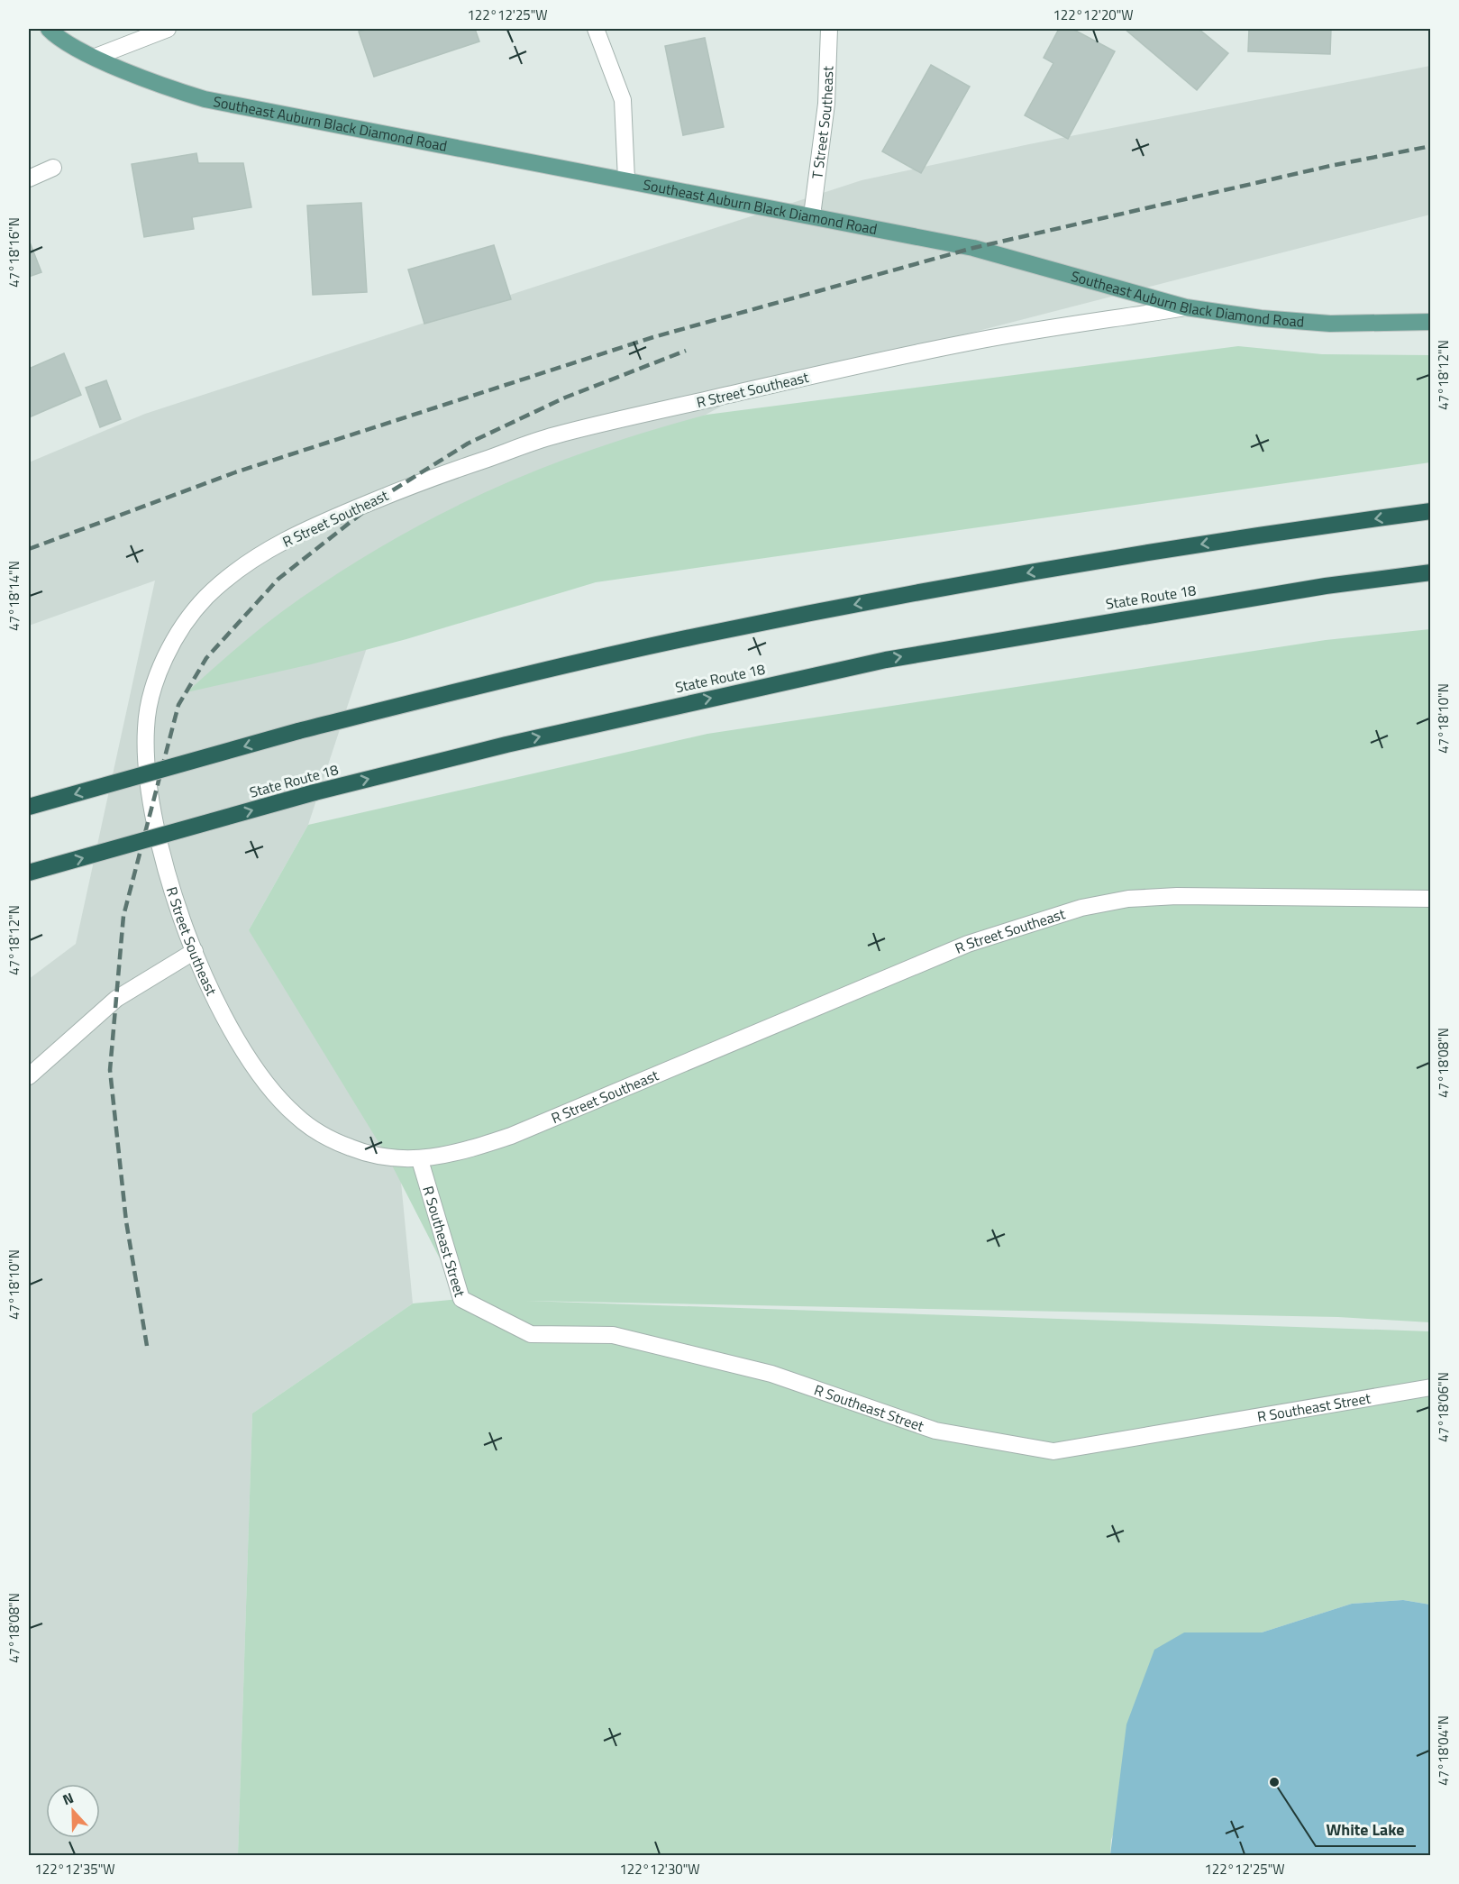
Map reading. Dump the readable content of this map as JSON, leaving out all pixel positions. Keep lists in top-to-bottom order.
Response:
{
  "streets": {
    "highway": ["State Route 18"],
    "main road": ["Southeast Auburn Black Diamond Road"],
    "street": ["T Street Southeast", "R Street Southeast", "R Southeast Street"]
  },
  "crossings": [
    ["Southeast Auburn Black Diamond Road", "T Street Southeast"],
    ["Southeast Auburn Black Diamond Road", "R Street Southeast"],
    ["R Street Southeast", "R Southeast Street"]
  ],
  "places": ["White Lake"],
  "north": "top",
  "coordinates": [
    "122°12'25\"W",
    "122°12'20\"W",
    "47°18'16\"N",
    "47°18'12\"N",
    "47°18'14\"N",
    "47°18'10\"N",
    "47°18'08\"N",
    "47°18'06\"N",
    "47°18'04\"N",
    "122°12'35\"W",
    "122°12'30\"W"
  ]
}
